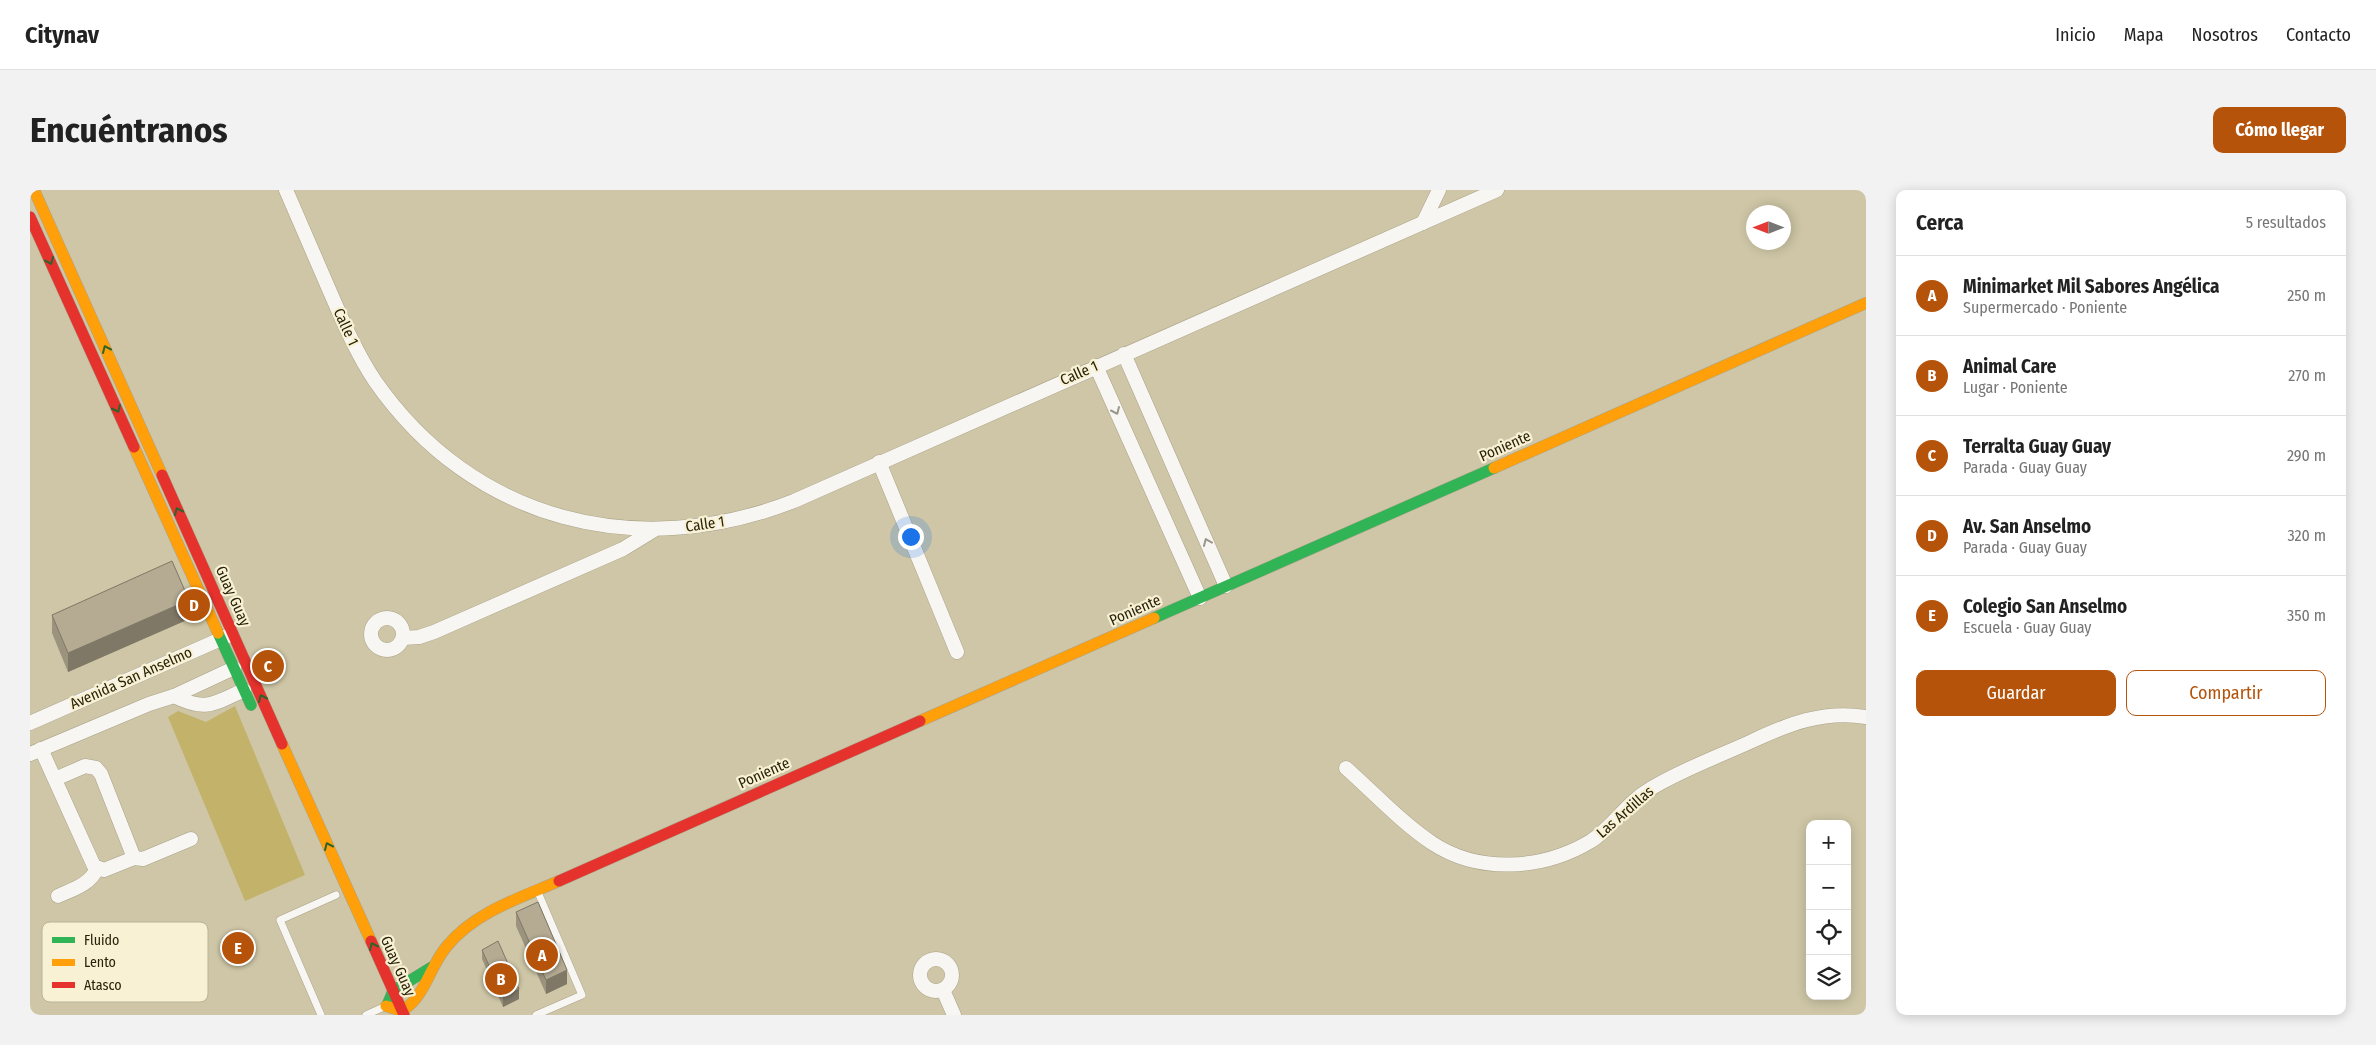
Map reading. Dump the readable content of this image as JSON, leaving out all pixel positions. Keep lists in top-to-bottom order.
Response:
{
  "streets": {
    "street": [
      "Calle 1",
      "Poniente",
      "Guay Guay",
      "Avenida San Anselmo",
      "Las Ardillas"
    ]
  },
  "crossings": [
    ["Poniente", "Guay Guay"],
    ["Guay Guay", "Avenida San Anselmo"]
  ],
  "legend": ["Fluido", "Lento", "Atasco"],
  "north": "left",
  "page": {
    "header": "Citynav",
    "nav": [
      "Inicio",
      "Mapa",
      "Nosotros",
      "Contacto"
    ],
    "buttons": [
      "Cómo llegar",
      ["Guardar", "Compartir"]
    ],
    "title": "Encuéntranos",
    "heading": ["Cerca", "5 resultados"],
    "list": [
      {
        "mark": "A",
        "name": "Minimarket Mil Sabores Angélica",
        "note": "Supermercado · Poniente",
        "value": "250 m"
      },
      {
        "mark": "B",
        "name": "Animal Care",
        "note": "Lugar · Poniente",
        "value": "270 m"
      },
      {
        "mark": "C",
        "name": "Terralta Guay Guay",
        "note": "Parada · Guay Guay",
        "value": "290 m"
      },
      {
        "mark": "D",
        "name": "Av. San Anselmo",
        "note": "Parada · Guay Guay",
        "value": "320 m"
      },
      {
        "mark": "E",
        "name": "Colegio San Anselmo",
        "note": "Escuela · Guay Guay",
        "value": "350 m"
      }
    ],
    "pins": [
      "D",
      "C",
      "E",
      "A",
      "B"
    ],
    "map_buttons": ["+", "−"]
  }
}
